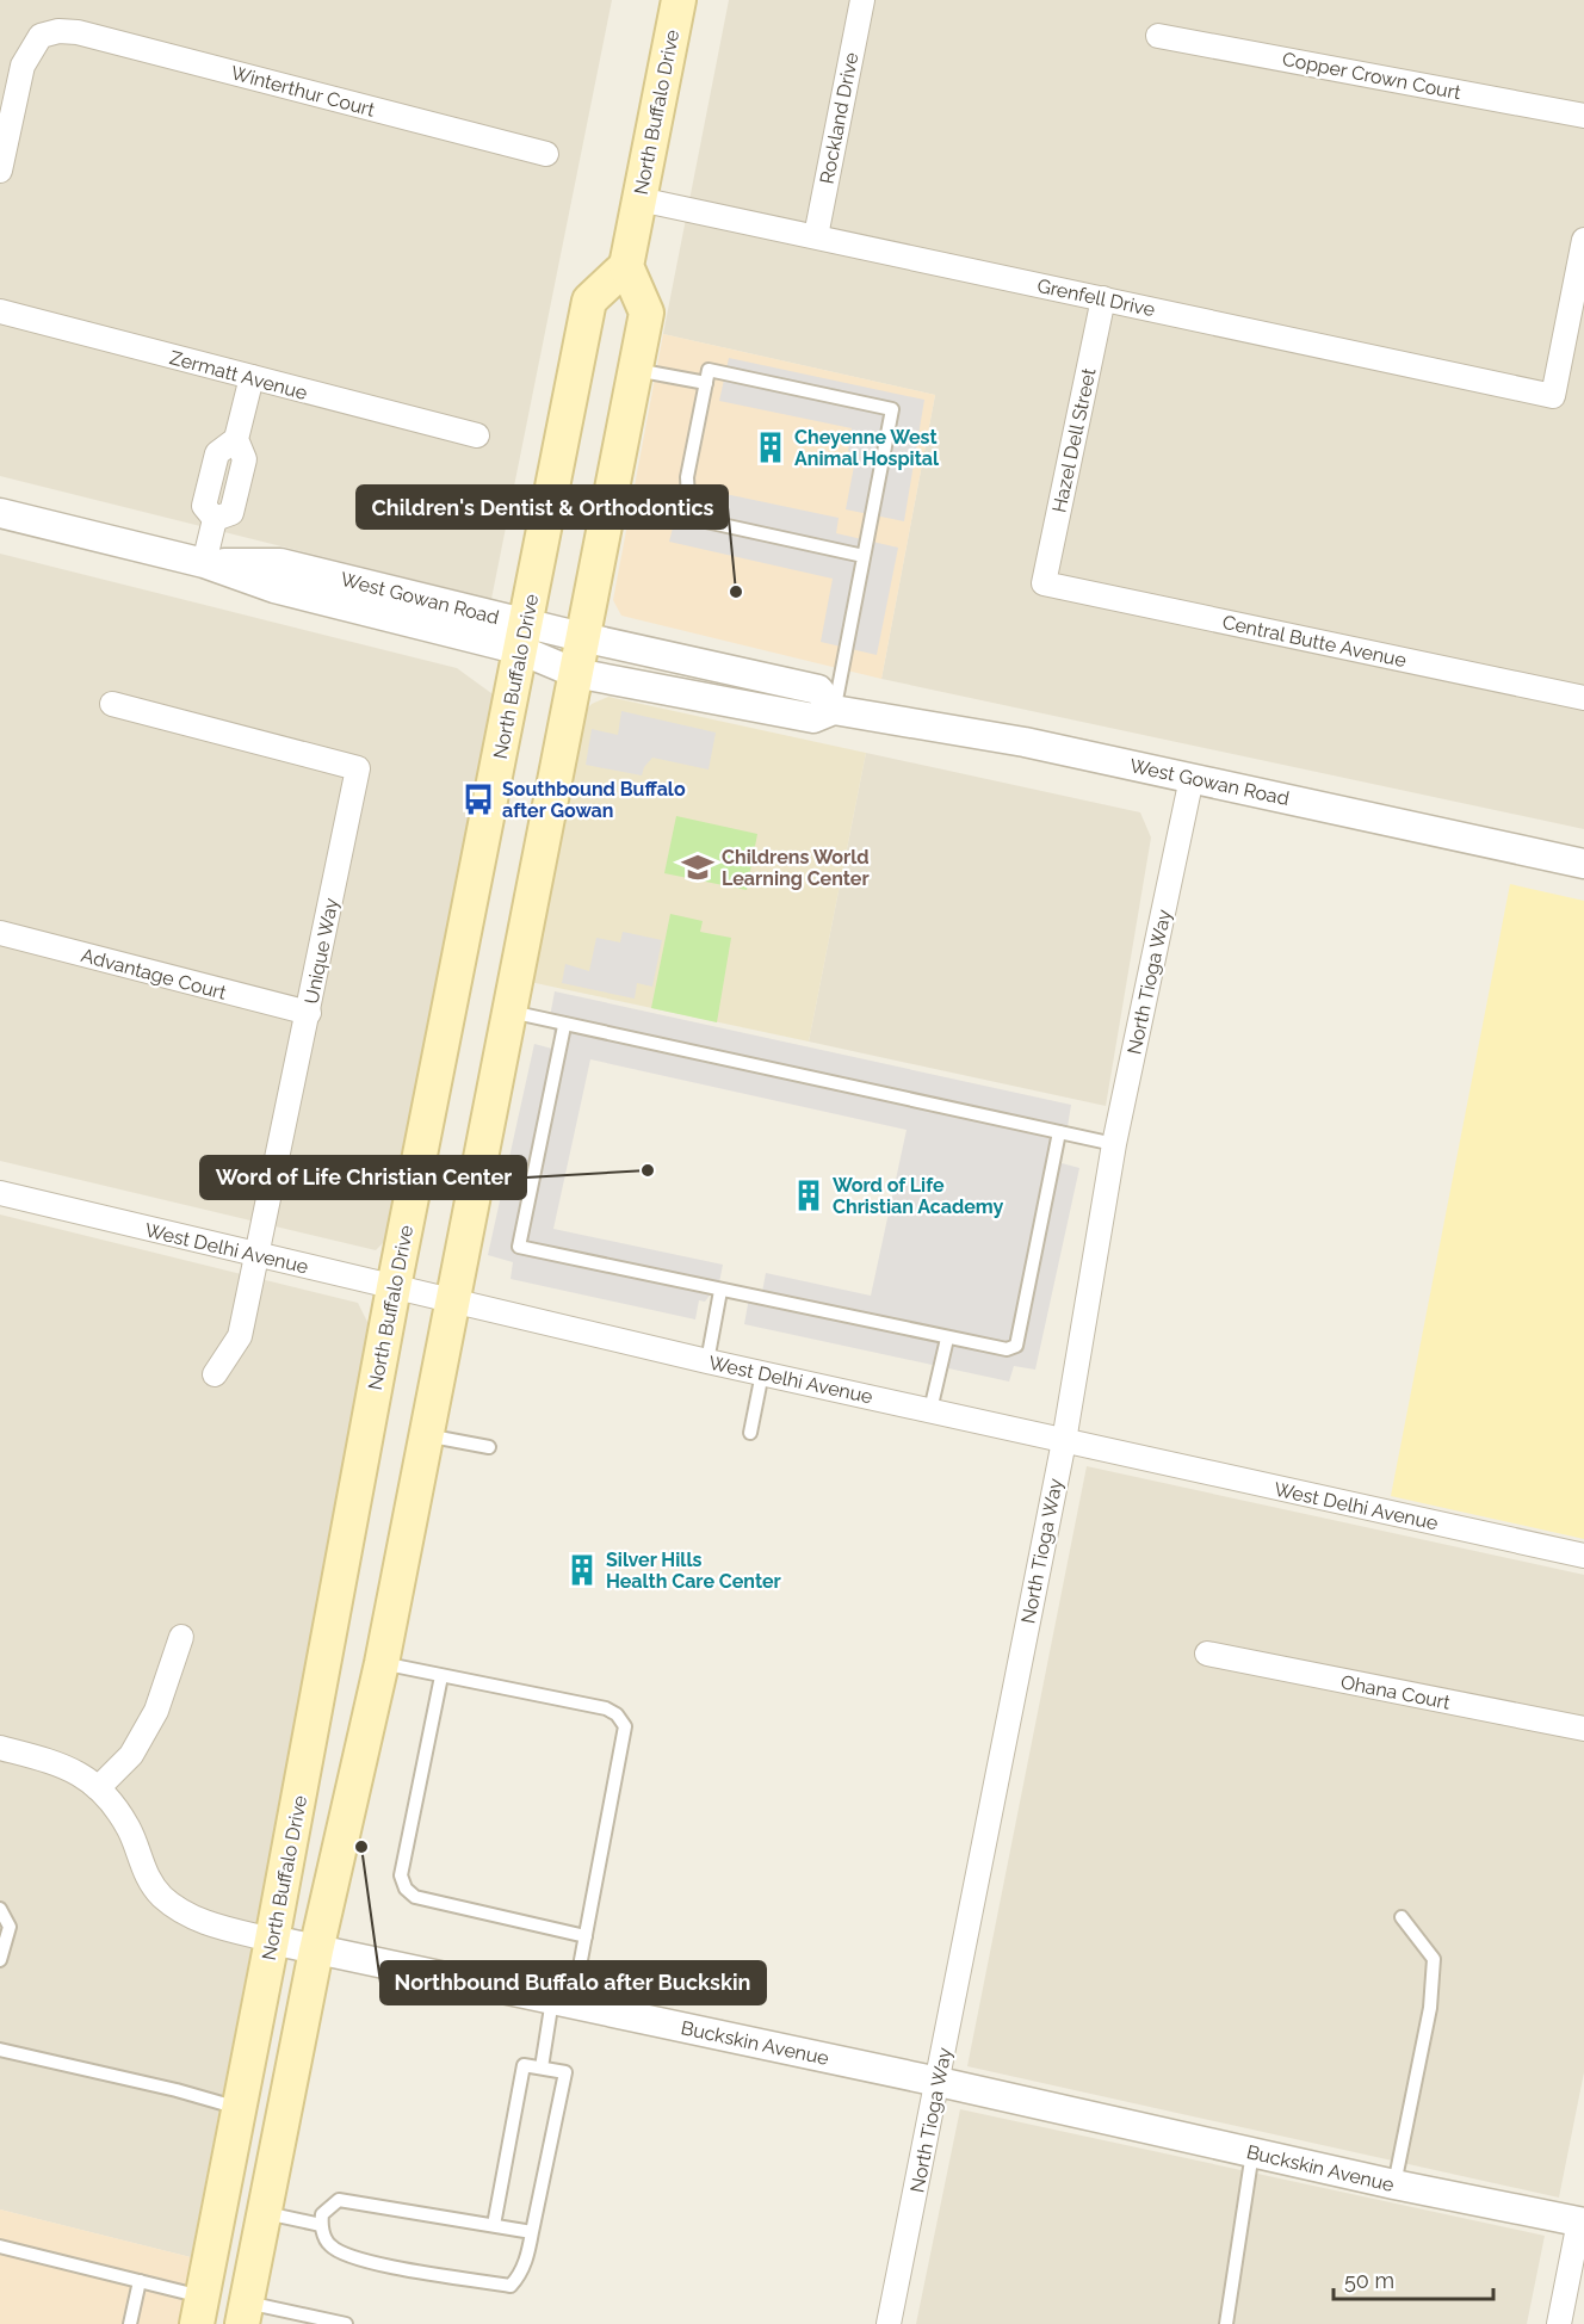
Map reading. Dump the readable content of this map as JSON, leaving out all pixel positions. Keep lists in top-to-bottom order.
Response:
{
  "streets": {
    "main road": ["North Buffalo Drive"],
    "street": [
      "Copper Crown Court",
      "Winterthur Court",
      "Rockland Drive",
      "Grenfell Drive",
      "Zermatt Avenue",
      "Hazel Dell Street",
      "West Gowan Road",
      "Central Butte Avenue",
      "Unique Way",
      "Advantage Court",
      "North Tioga Way",
      "West Delhi Avenue",
      "Ohana Court",
      "Buckskin Avenue"
    ]
  },
  "crossings": [
    ["North Buffalo Drive", "Grenfell Drive"],
    ["North Buffalo Drive", "West Gowan Road"],
    ["North Buffalo Drive", "West Delhi Avenue"],
    ["North Buffalo Drive", "Buckskin Avenue"],
    ["Rockland Drive", "Grenfell Drive"],
    ["Grenfell Drive", "Hazel Dell Street"],
    ["Hazel Dell Street", "Central Butte Avenue"],
    ["West Gowan Road", "North Tioga Way"],
    ["Unique Way", "Advantage Court"],
    ["Unique Way", "West Delhi Avenue"],
    ["North Tioga Way", "West Delhi Avenue"],
    ["North Tioga Way", "Buckskin Avenue"]
  ],
  "places": {
    "building": ["Cheyenne West Animal Hospital", "Word of Life Christian Academy", "Silver Hills Health Care Center"],
    "other": ["Children's Dentist & Orthodontics", "Word of Life Christian Center", "Northbound Buffalo after Buckskin"],
    "bus stop": ["Southbound Buffalo after Gowan"],
    "school or university": ["Childrens World Learning Center"]
  },
  "scale_bar": "50 m"
}
